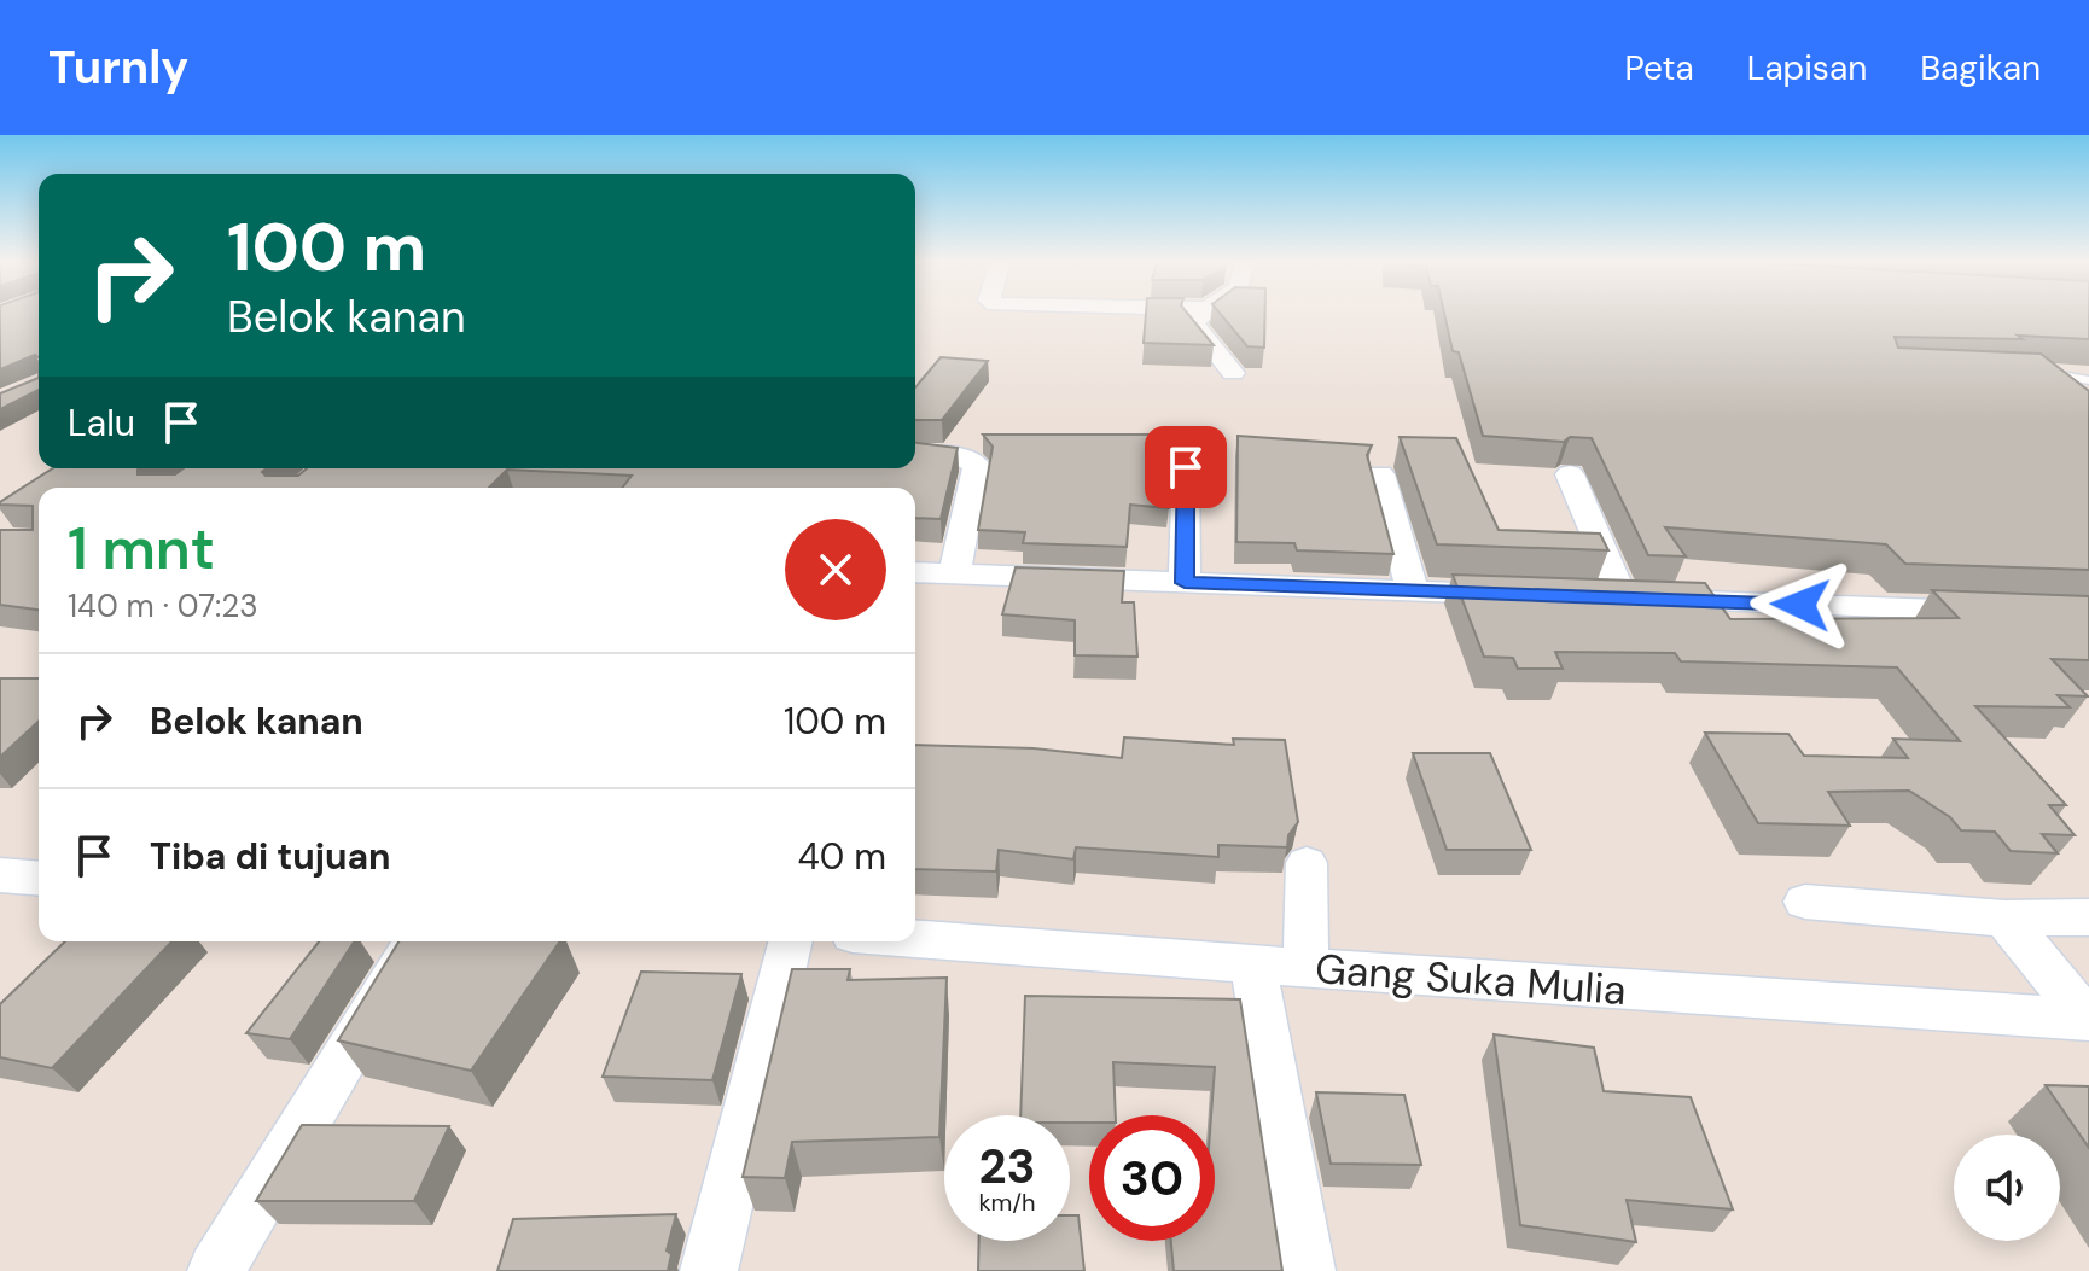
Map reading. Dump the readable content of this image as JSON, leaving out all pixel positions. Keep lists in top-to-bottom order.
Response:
{
  "streets": {
    "street": ["Gang Suka Mulia"]
  },
  "page": {
    "header": "Turnly",
    "nav": ["Peta", "Lapisan", "Bagikan"],
    "turn": ["100 m", "Belok kanan"],
    "then": "Lalu",
    "heading": ["1 mnt", "140 m · 07:23"],
    "list": [
      {
        "name": "Belok kanan",
        "value": "100 m"
      },
      {
        "name": "Tiba di tujuan",
        "value": "40 m"
      }
    ],
    "speed": "23 km/h",
    "limit": "30"
  }
}
